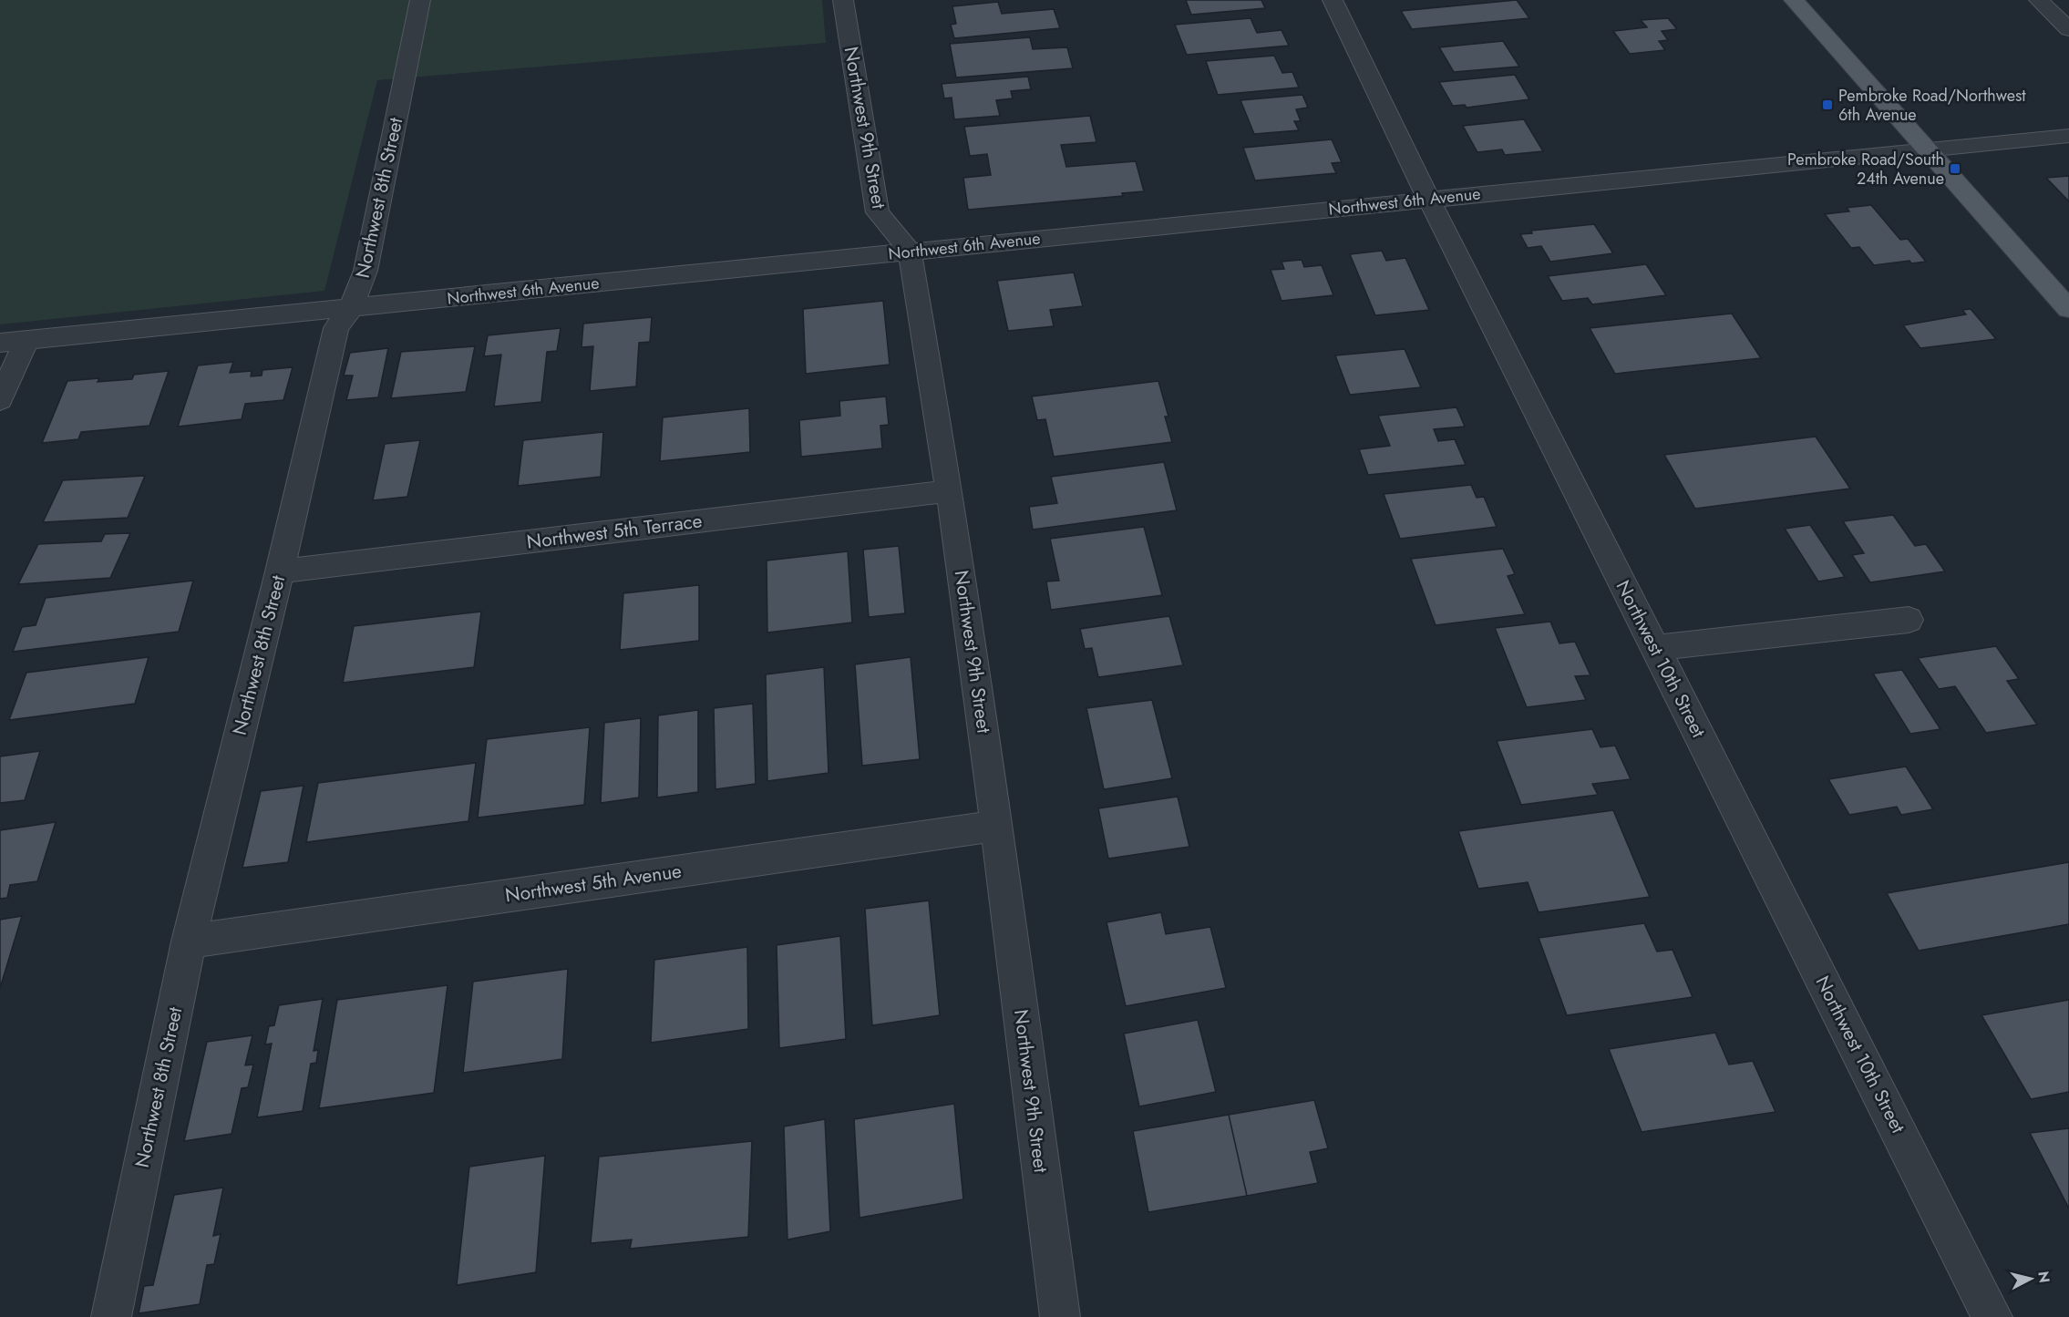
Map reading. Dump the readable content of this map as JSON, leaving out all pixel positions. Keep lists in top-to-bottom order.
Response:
{
  "streets": {
    "street": [
      "Northwest 9th Street",
      "Northwest 8th Street",
      "Northwest 6th Avenue",
      "Northwest 5th Terrace",
      "Northwest 10th Street",
      "Northwest 5th Avenue"
    ]
  },
  "crossings": [
    ["Northwest 9th Street", "Northwest 6th Avenue"],
    ["Northwest 9th Street", "Northwest 5th Terrace"],
    ["Northwest 9th Street", "Northwest 5th Avenue"],
    ["Northwest 8th Street", "Northwest 6th Avenue"],
    ["Northwest 8th Street", "Northwest 5th Terrace"],
    ["Northwest 8th Street", "Northwest 5th Avenue"],
    ["Northwest 6th Avenue", "Northwest 10th Street"]
  ],
  "places": {
    "transit": ["Pembroke Road/Northwest 6th Avenue", "Pembroke Road/South 24th Avenue"]
  },
  "north": "right"
}
